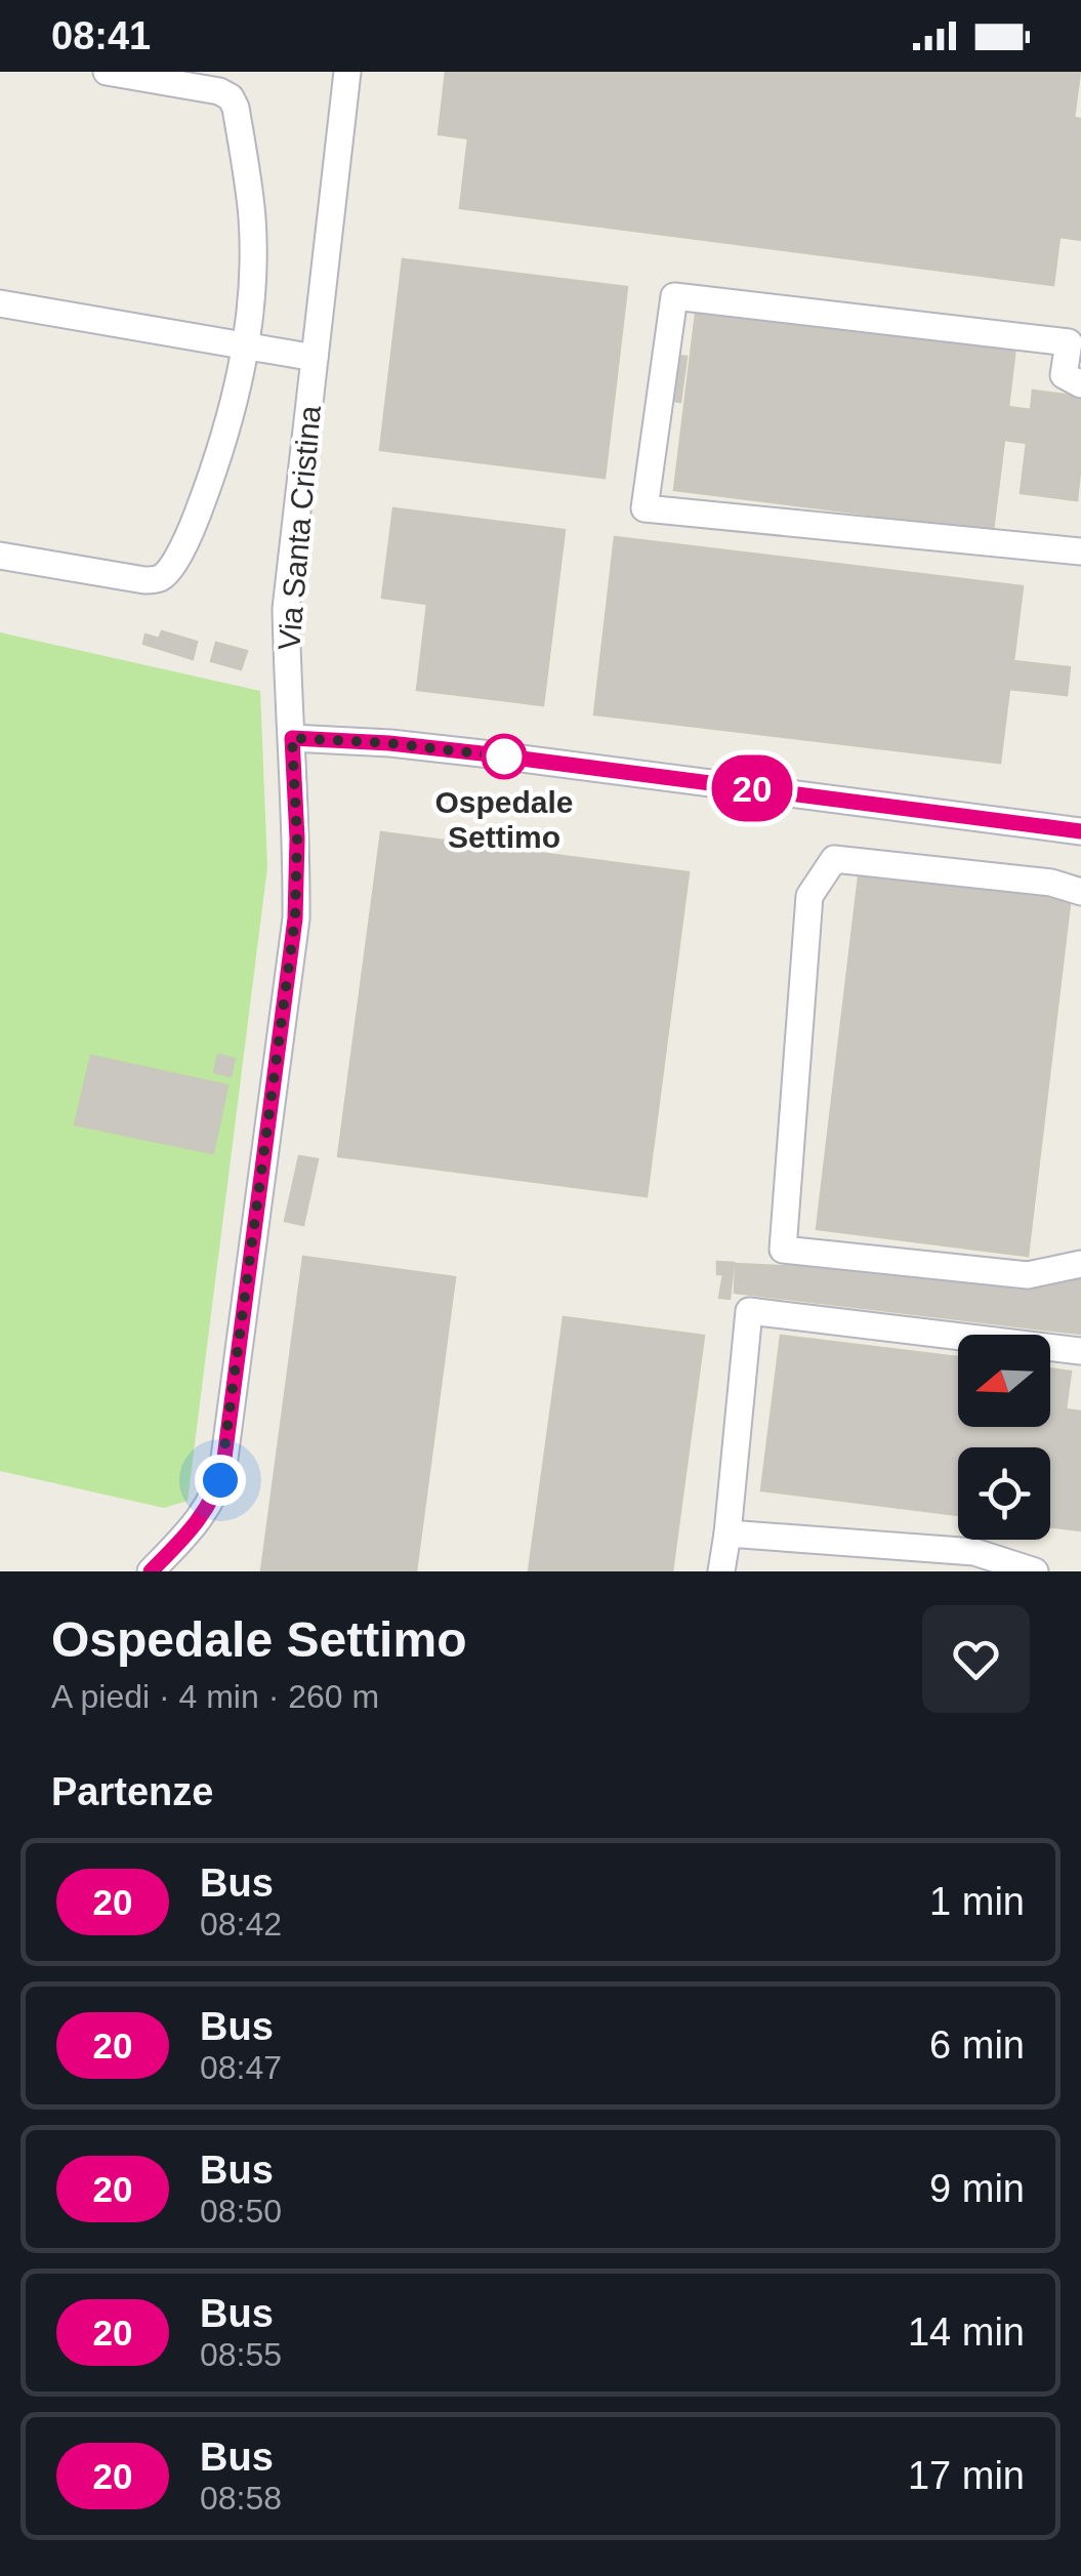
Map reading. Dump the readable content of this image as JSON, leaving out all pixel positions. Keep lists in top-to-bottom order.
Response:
{
  "streets": {
    "street": ["Via Santa Cristina"]
  },
  "places": ["Ospedale Settimo"],
  "lines": ["bus line 20"],
  "north": "left",
  "page": {
    "status": "08:41",
    "on_map": "20",
    "heading": [
      ["Ospedale Settimo", "A piedi · 4 min · 260 m"],
      "Partenze"
    ],
    "list": [
      {
        "mark": "20",
        "name": "Bus",
        "note": "08:42",
        "value": "1 min"
      },
      {
        "mark": "20",
        "name": "Bus",
        "note": "08:47",
        "value": "6 min"
      },
      {
        "mark": "20",
        "name": "Bus",
        "note": "08:50",
        "value": "9 min"
      },
      {
        "mark": "20",
        "name": "Bus",
        "note": "08:55",
        "value": "14 min"
      },
      {
        "mark": "20",
        "name": "Bus",
        "note": "08:58",
        "value": "17 min"
      }
    ]
  }
}
